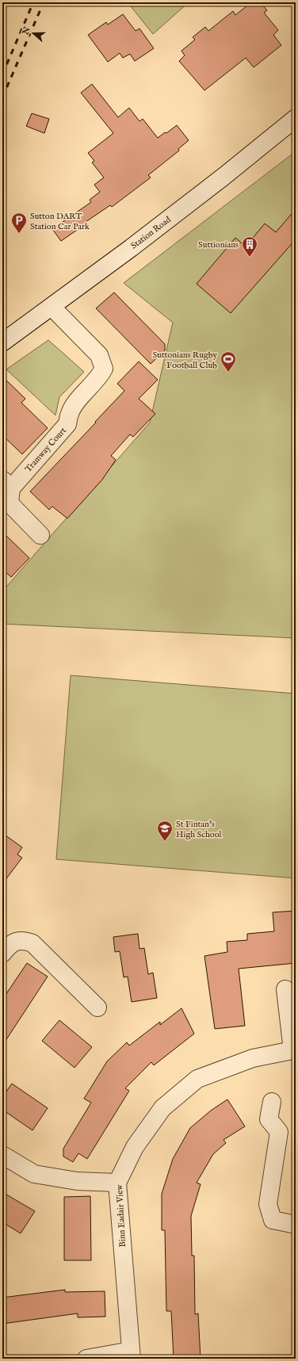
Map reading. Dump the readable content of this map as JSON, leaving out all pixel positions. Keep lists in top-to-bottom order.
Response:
{
  "streets": {
    "street": ["Station Road", "Tramway Court", "Binn Eadair View"]
  },
  "crossings": [
    ["Station Road", "Tramway Court"]
  ],
  "places": {
    "parking": ["Sutton DART Station Car Park"],
    "building": ["Suttionians"],
    "sports": ["Suttonians Rugby Football Club"],
    "school or university": ["St Fintan's High School"]
  },
  "north": "left"
}
